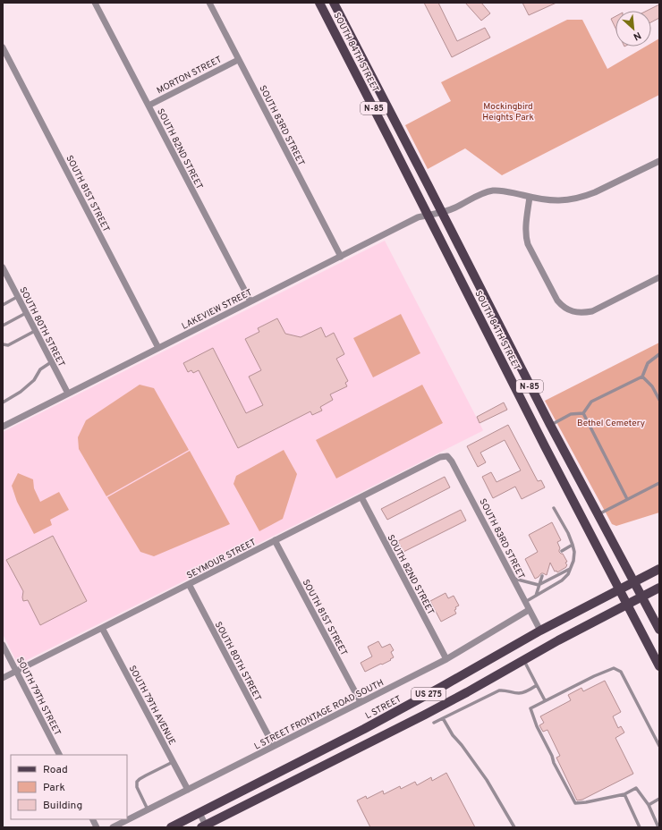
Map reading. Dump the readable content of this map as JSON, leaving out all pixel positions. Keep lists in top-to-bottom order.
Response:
{
  "streets": {
    "main road": [
      "SOUTH 84TH STREET",
      "N-85",
      "US 275",
      "L STREET"
    ],
    "street": [
      "MORTON STREET",
      "SOUTH 83RD STREET",
      "SOUTH 82ND STREET",
      "SOUTH 81ST STREET",
      "LAKEVIEW STREET",
      "SOUTH 80TH STREET",
      "SEYMOUR STREET",
      "SOUTH 79TH STREET",
      "SOUTH 79TH AVENUE",
      "L STREET FRONTAGE ROAD SOUTH"
    ]
  },
  "crossings": [
    ["SOUTH 84TH STREET", "LAKEVIEW STREET"],
    ["SOUTH 84TH STREET", "US 275"],
    ["SOUTH 84TH STREET", "L STREET"],
    ["MORTON STREET", "SOUTH 83RD STREET"],
    ["MORTON STREET", "SOUTH 82ND STREET"],
    ["SOUTH 83RD STREET", "LAKEVIEW STREET"],
    ["SOUTH 83RD STREET", "SEYMOUR STREET"],
    ["SOUTH 83RD STREET", "L STREET"],
    ["SOUTH 83RD STREET", "L STREET FRONTAGE ROAD SOUTH"],
    ["SOUTH 82ND STREET", "LAKEVIEW STREET"],
    ["SOUTH 82ND STREET", "SEYMOUR STREET"],
    ["SOUTH 82ND STREET", "L STREET FRONTAGE ROAD SOUTH"],
    ["SOUTH 81ST STREET", "LAKEVIEW STREET"],
    ["SOUTH 81ST STREET", "SEYMOUR STREET"],
    ["SOUTH 81ST STREET", "L STREET FRONTAGE ROAD SOUTH"],
    ["LAKEVIEW STREET", "SOUTH 80TH STREET"],
    ["SOUTH 80TH STREET", "SEYMOUR STREET"],
    ["SOUTH 80TH STREET", "L STREET FRONTAGE ROAD SOUTH"],
    ["SEYMOUR STREET", "SOUTH 79TH STREET"],
    ["SEYMOUR STREET", "SOUTH 79TH AVENUE"],
    ["SOUTH 79TH AVENUE", "L STREET FRONTAGE ROAD SOUTH"]
  ],
  "parks": ["Mockingbird Heights Park", "Bethel Cemetery"],
  "legend": ["Road", "Park", "Building"],
  "north": "bottom right"
}
